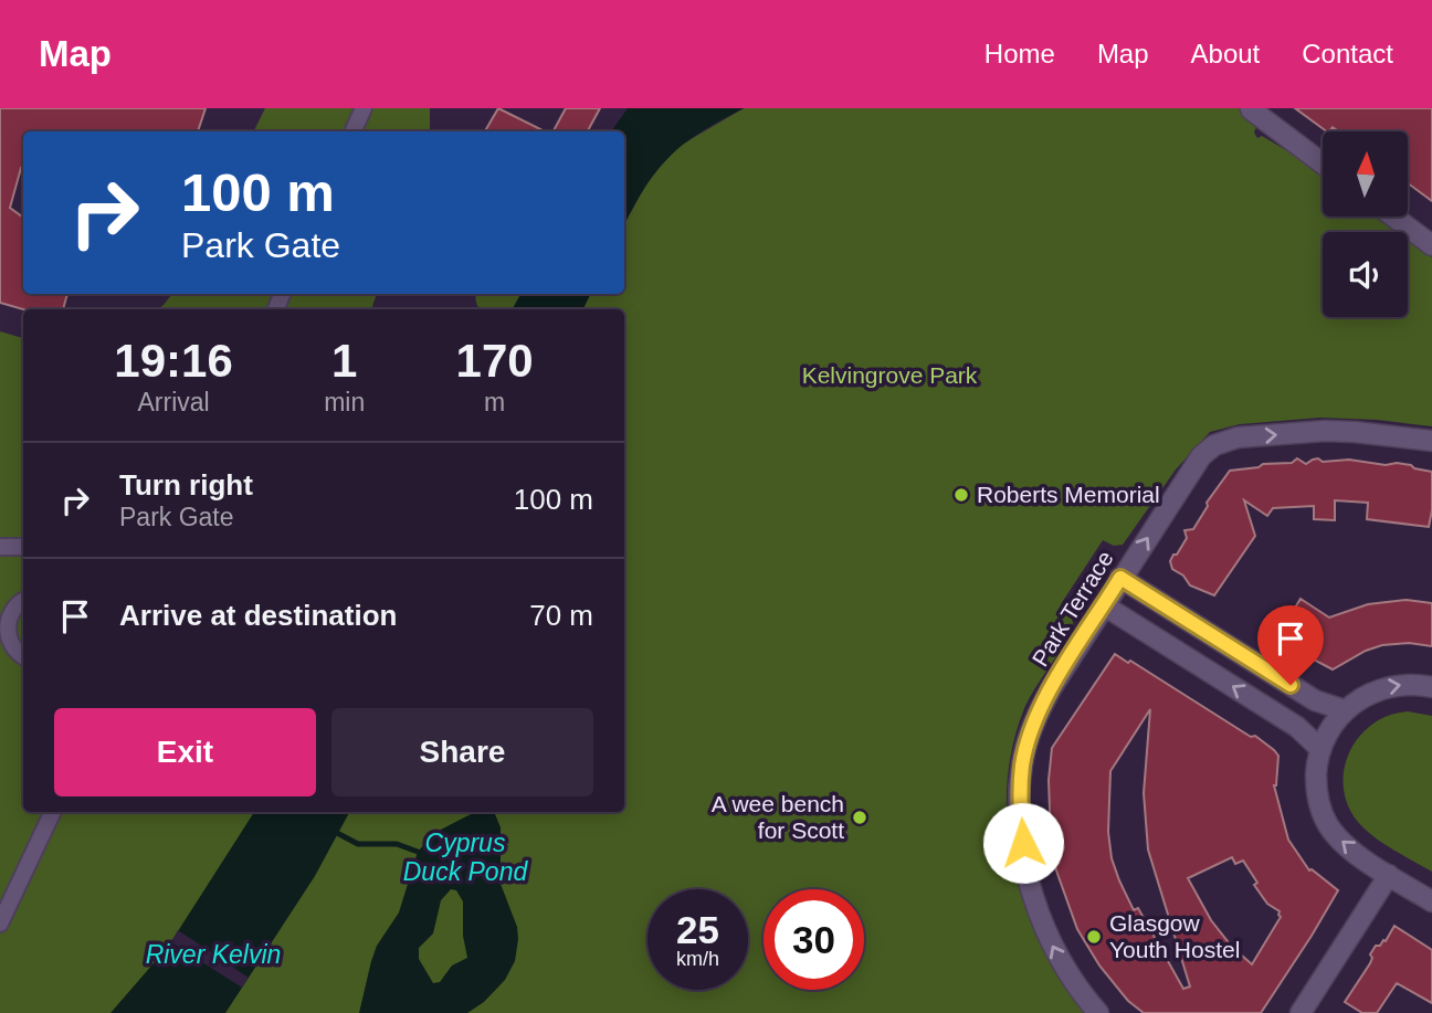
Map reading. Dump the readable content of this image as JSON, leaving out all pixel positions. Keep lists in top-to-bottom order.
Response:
{
  "streets": {
    "street": ["Park Terrace"]
  },
  "water": ["Cyprus Duck Pond", "River Kelvin"],
  "parks": ["Kelvingrove Park"],
  "places": ["Roberts Memorial", "A wee bench for Scott", "Glasgow Youth Hostel"],
  "north": "top",
  "page": {
    "header": "Map",
    "nav": [
      "Home",
      "Map",
      "About",
      "Contact"
    ],
    "turn": ["100 m", "Park Gate"],
    "eta": [
      "19:16",
      "Arrival",
      "1",
      "min",
      "170",
      "m"
    ],
    "list": [
      {
        "name": "Turn right",
        "note": "Park Gate",
        "value": "100 m"
      },
      {
        "name": "Arrive at destination",
        "value": "70 m"
      }
    ],
    "buttons": ["Exit", "Share"],
    "speed": "25 km/h",
    "limit": "30"
  }
}
